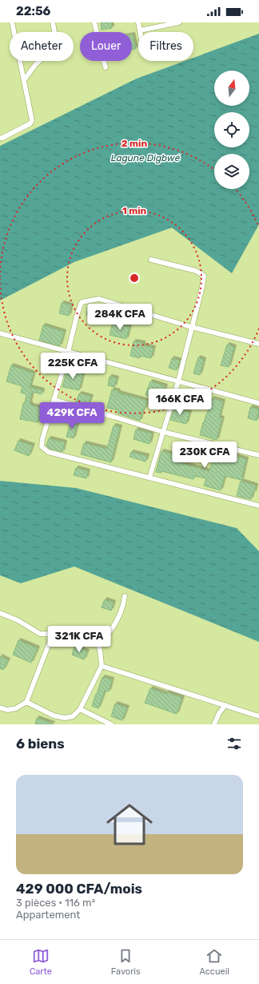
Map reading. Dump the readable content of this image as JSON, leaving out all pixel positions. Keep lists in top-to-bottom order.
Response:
{
  "water": ["Lagune Digbwé"],
  "north": "top",
  "page": {
    "status": "22:56",
    "chip": ["Acheter", "Louer", "Filtres"],
    "price": [
      "284K CFA",
      "225K CFA",
      "166K CFA",
      "429K CFA",
      "230K CFA",
      "321K CFA"
    ],
    "heading": "6 biens",
    "list": [
      {
        "name": "429 000 CFA/mois",
        "note": "3 pièces · 116 m² · Appartement"
      }
    ],
    "tabs": ["Carte", "Favoris", "Accueil"]
  },
  "rings": ["2 min", "1 min"]
}
